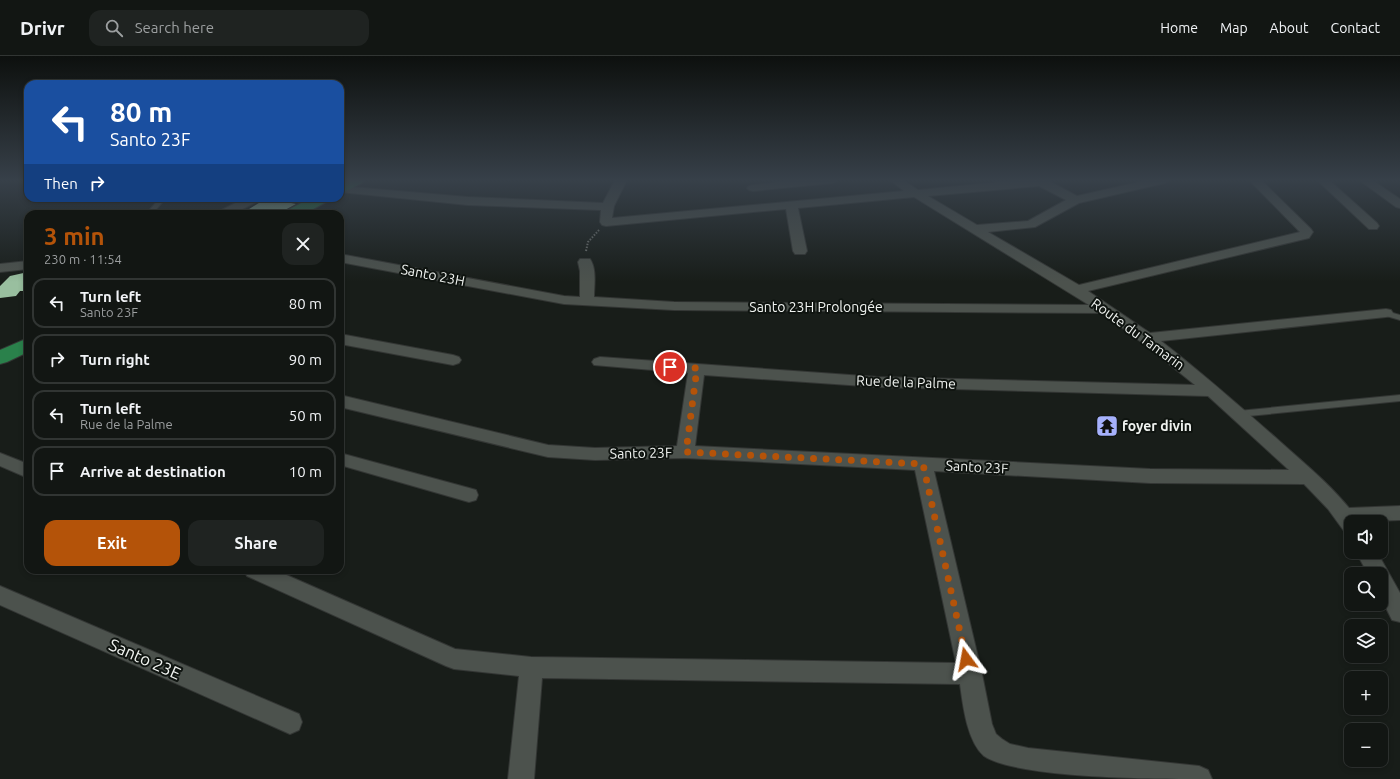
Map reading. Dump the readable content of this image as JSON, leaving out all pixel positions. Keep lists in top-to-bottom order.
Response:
{
  "streets": {
    "street": [
      "Santo 23H",
      "Santo 23H Prolongée",
      "Route du Tamarin",
      "Rue de la Palme",
      "Santo 23F",
      "Santo 23E"
    ]
  },
  "crossings": [
    ["Santo 23H", "Santo 23H Prolongée"],
    ["Santo 23H Prolongée", "Route du Tamarin"],
    ["Route du Tamarin", "Rue de la Palme"],
    ["Route du Tamarin", "Santo 23F"]
  ],
  "places": {
    "temple": ["foyer divin"]
  },
  "page": {
    "header": "Drivr",
    "search": "Search here",
    "nav": [
      "Home",
      "Map",
      "About",
      "Contact"
    ],
    "turn": ["80 m", "Santo 23F"],
    "then": "Then",
    "heading": ["3 min", "230 m · 11:54"],
    "list": [
      {
        "name": "Turn left",
        "note": "Santo 23F",
        "value": "80 m"
      },
      {
        "name": "Turn right",
        "value": "90 m"
      },
      {
        "name": "Turn left",
        "note": "Rue de la Palme",
        "value": "50 m"
      },
      {
        "name": "Arrive at destination",
        "value": "10 m"
      }
    ],
    "buttons": ["Exit", "Share"],
    "map_buttons": ["+", "−"]
  }
}
